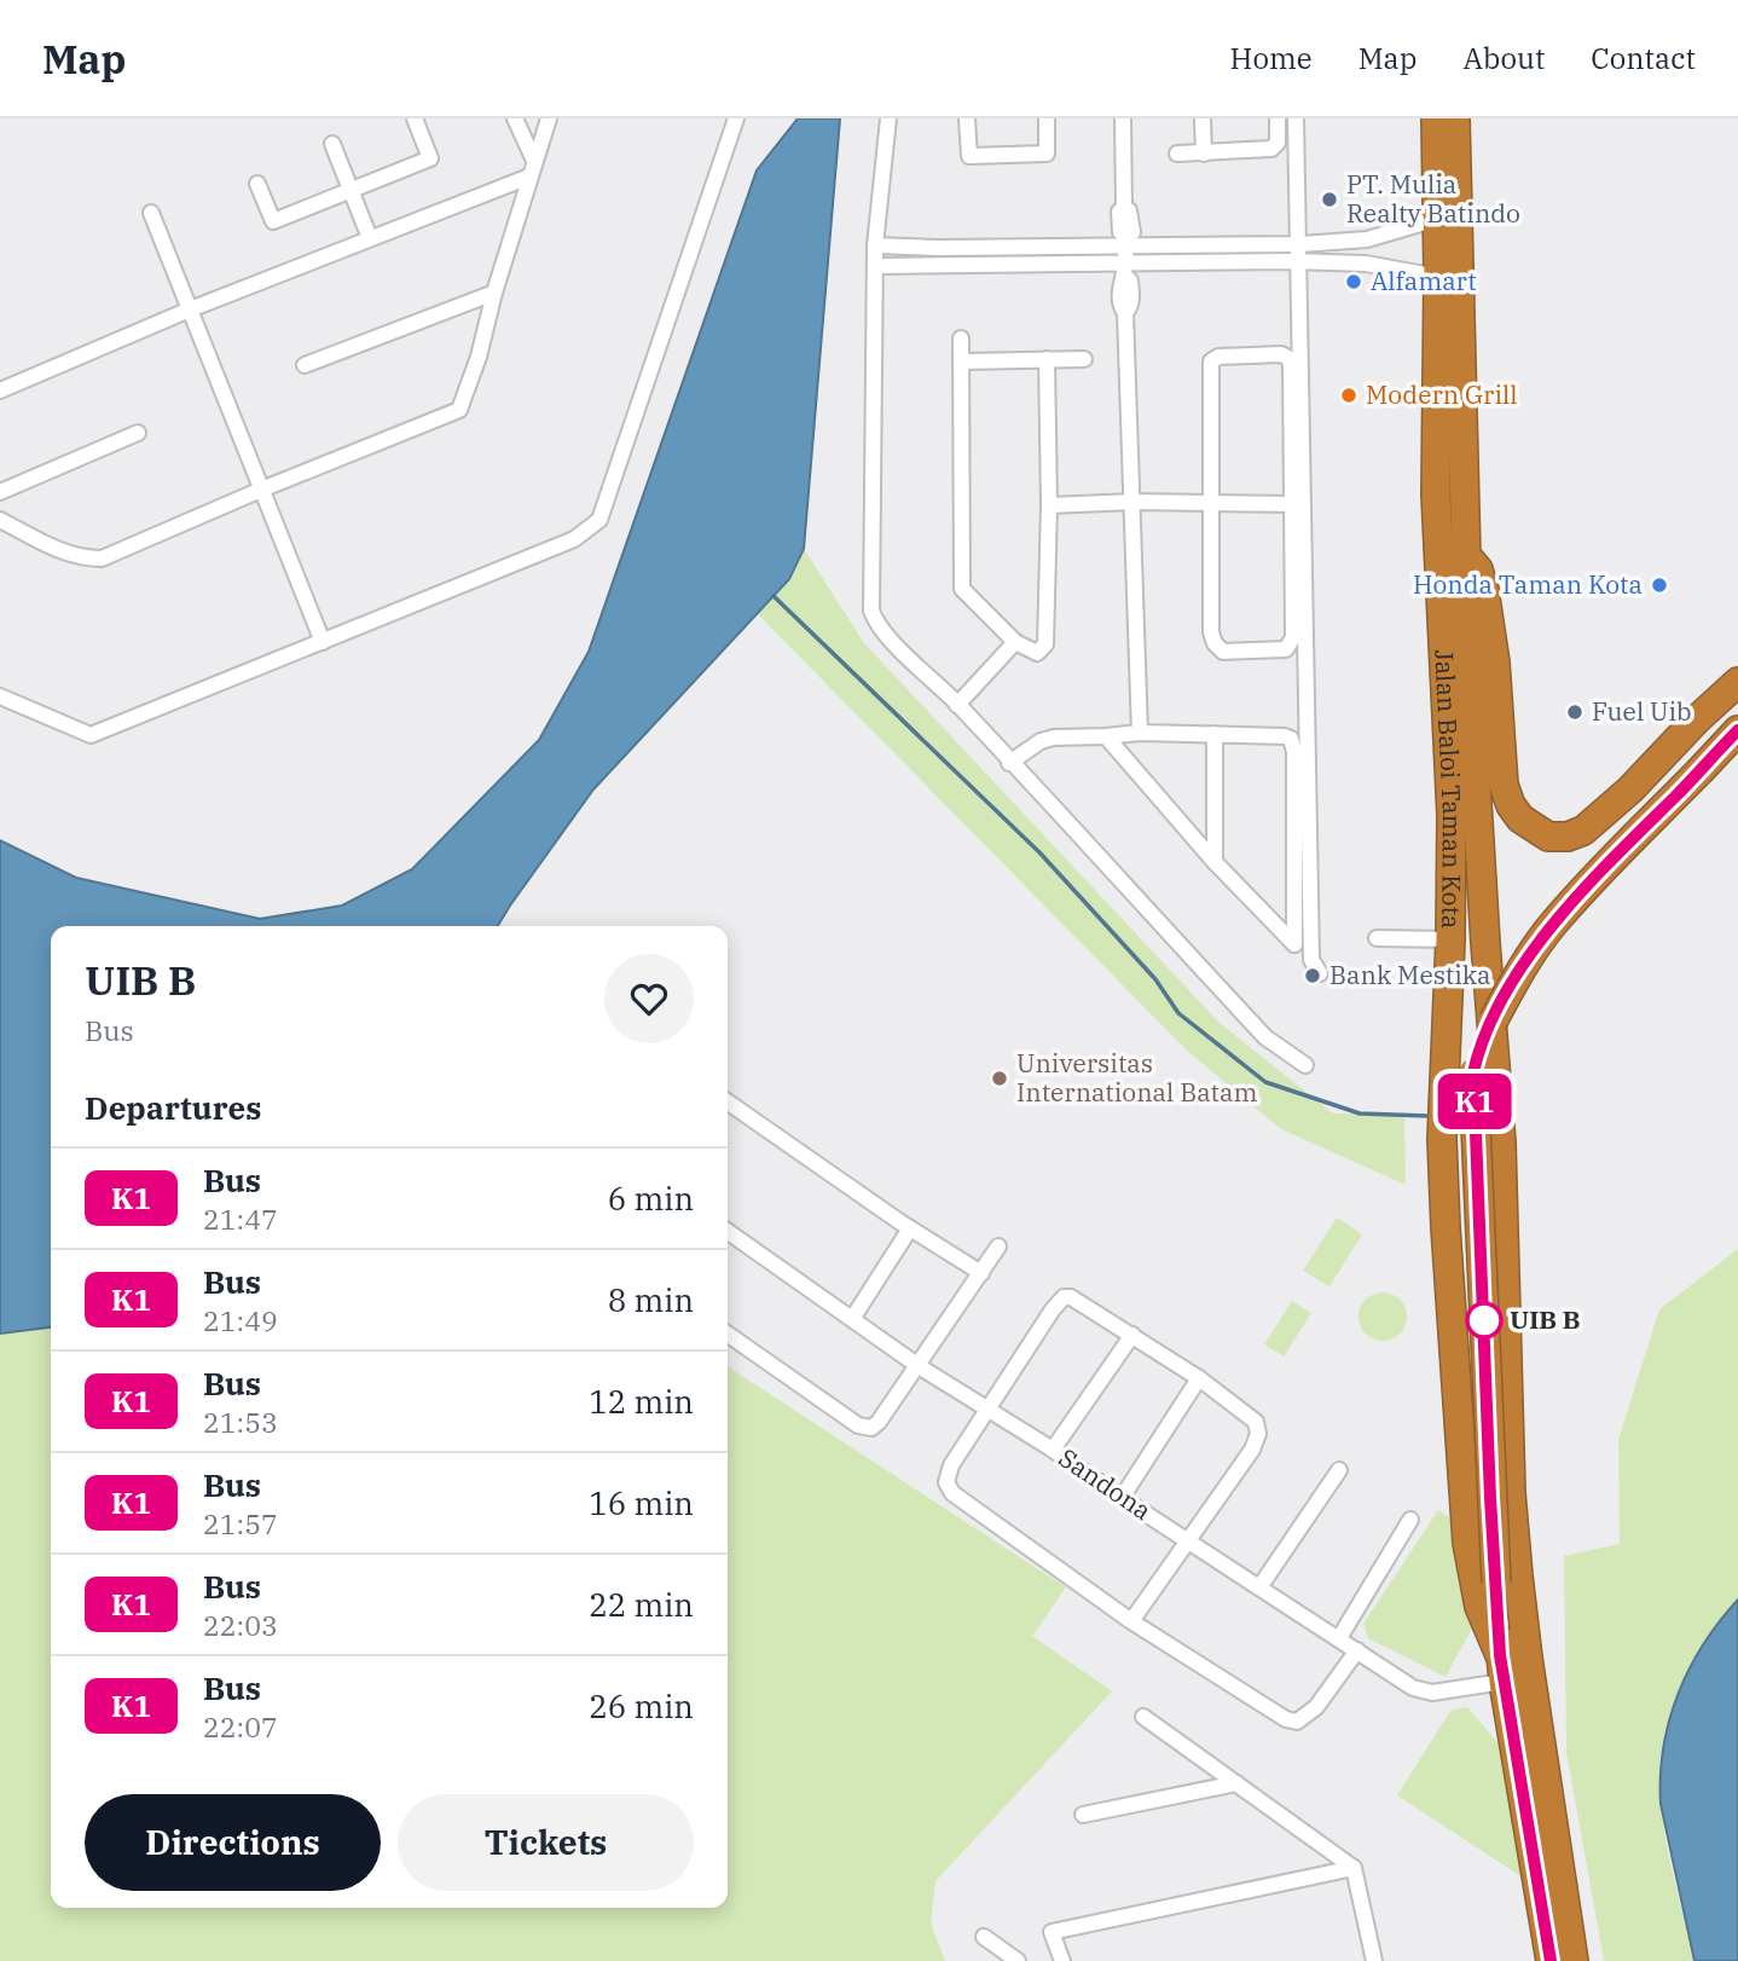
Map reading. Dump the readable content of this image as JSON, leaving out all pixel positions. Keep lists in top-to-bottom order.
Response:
{
  "streets": {
    "highway": ["Jalan Baloi Taman Kota"],
    "street": ["Sandona"]
  },
  "crossings": [
    ["Jalan Baloi Taman Kota", "Sandona"]
  ],
  "places": [
    "PT. Mulia Realty Batindo",
    "Alfamart",
    "Modern Grill",
    "Honda Taman Kota",
    "Fuel Uib",
    "Bank Mestika",
    "Universitas International Batam",
    "UIB B"
  ],
  "lines": ["bus line K1"],
  "page": {
    "header": "Map",
    "nav": [
      "Home",
      "Map",
      "About",
      "Contact"
    ],
    "on_map": "K1",
    "heading": [
      ["UIB B", "Bus"],
      "Departures"
    ],
    "list": [
      {
        "mark": "K1",
        "name": "Bus",
        "note": "21:47",
        "value": "6 min"
      },
      {
        "mark": "K1",
        "name": "Bus",
        "note": "21:49",
        "value": "8 min"
      },
      {
        "mark": "K1",
        "name": "Bus",
        "note": "21:53",
        "value": "12 min"
      },
      {
        "mark": "K1",
        "name": "Bus",
        "note": "21:57",
        "value": "16 min"
      },
      {
        "mark": "K1",
        "name": "Bus",
        "note": "22:03",
        "value": "22 min"
      },
      {
        "mark": "K1",
        "name": "Bus",
        "note": "22:07",
        "value": "26 min"
      }
    ],
    "buttons": ["Directions", "Tickets"]
  }
}
